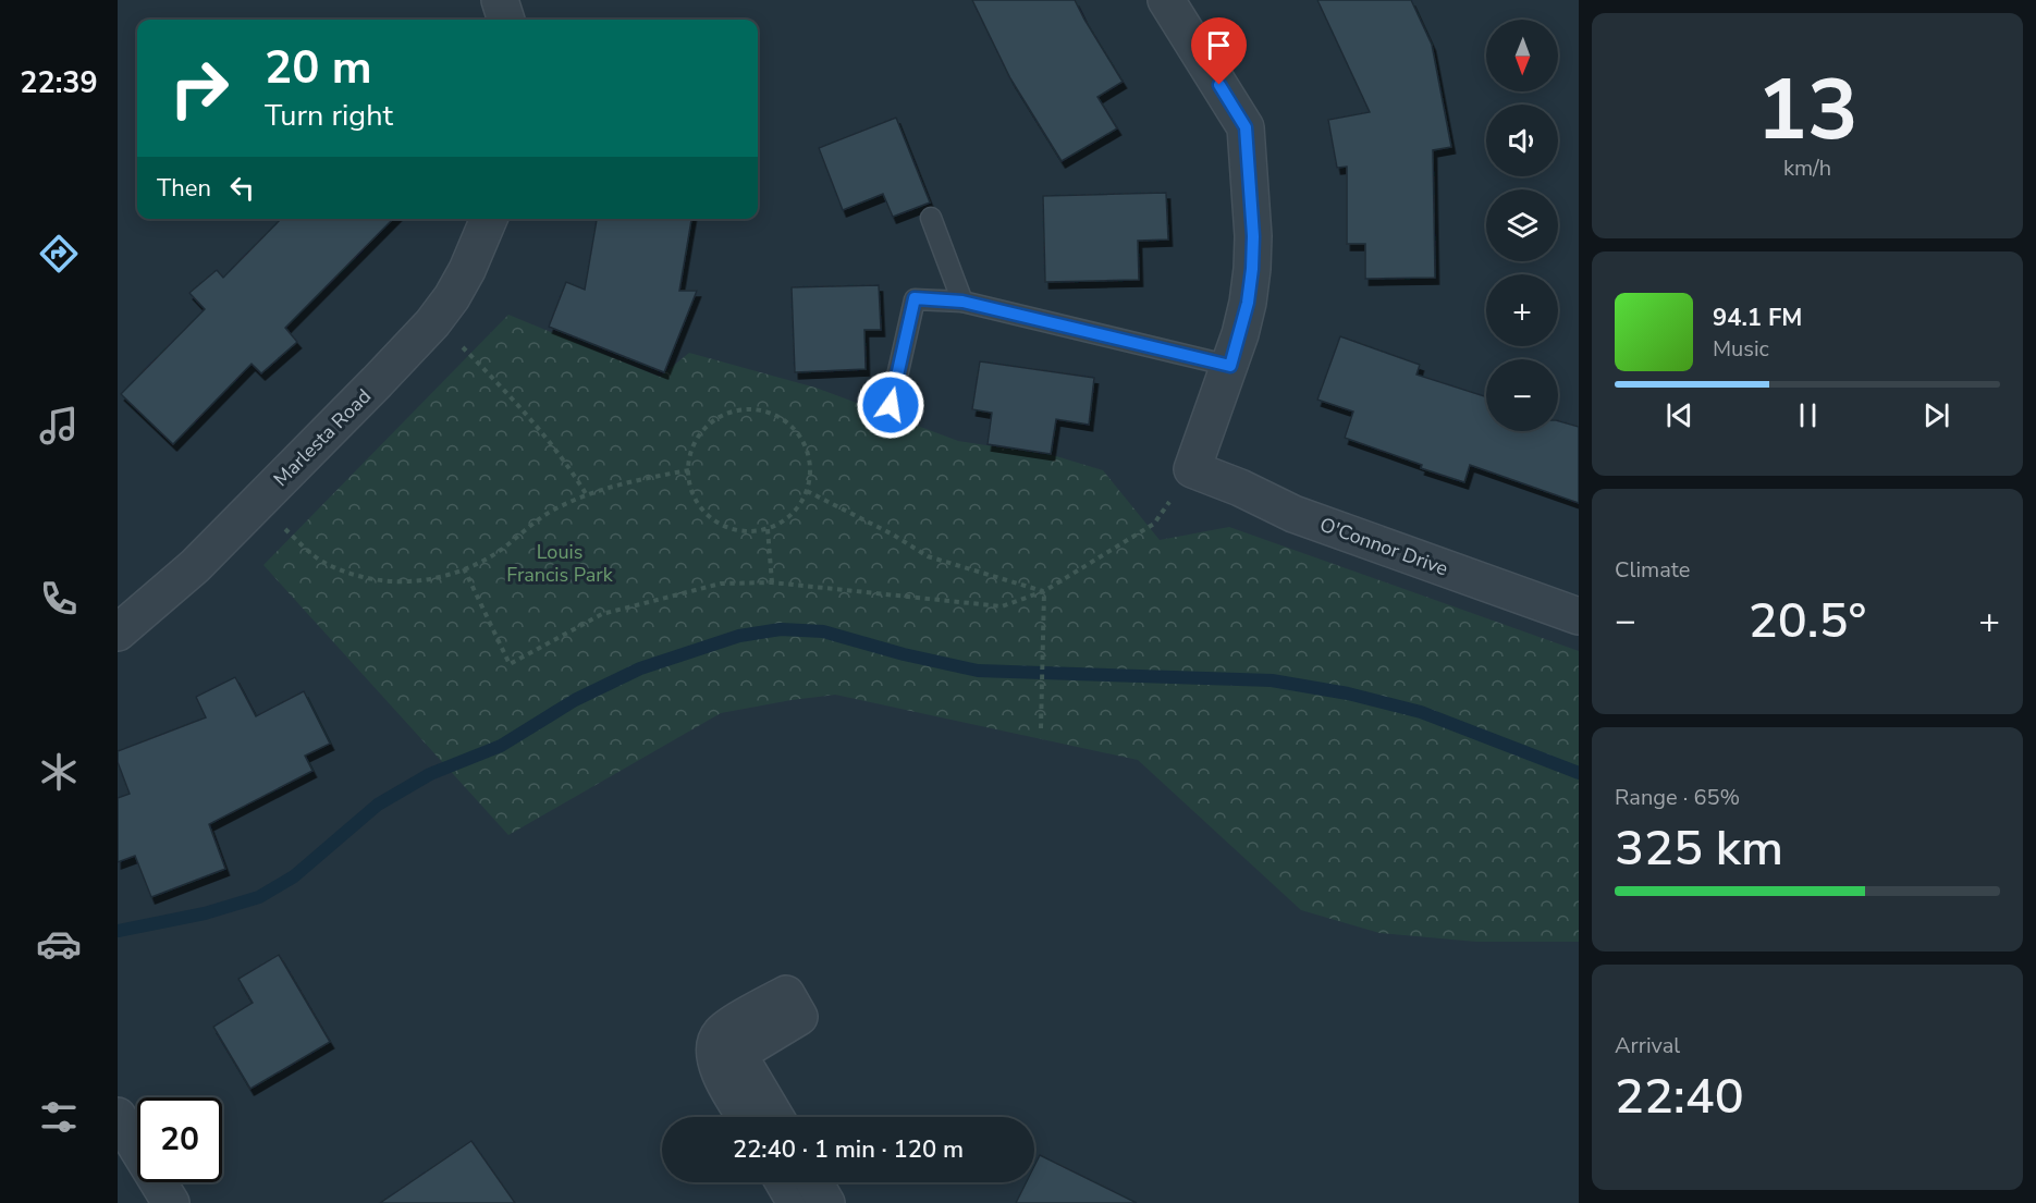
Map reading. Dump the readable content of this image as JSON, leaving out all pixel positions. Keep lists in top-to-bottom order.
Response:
{
  "streets": {
    "street": ["Marlesta Road", "O'Connor Drive"]
  },
  "parks": ["Louis Francis Park"],
  "north": "bottom",
  "page": {
    "tabs": "22:39",
    "tile": [
      ["13", "km/h"],
      "Climate",
      ["Range · 65%", "325 km"],
      ["Arrival", "22:40"]
    ],
    "map_buttons": ["+", "−"],
    "turn": ["20 m", "Turn right"],
    "then": "Then",
    "song": ["94.1 FM", "Music"],
    "heat": ["−", "20.5°", "+"],
    "limit": "20",
    "trip": "22:40 · 1 min · 120 m"
  }
}
